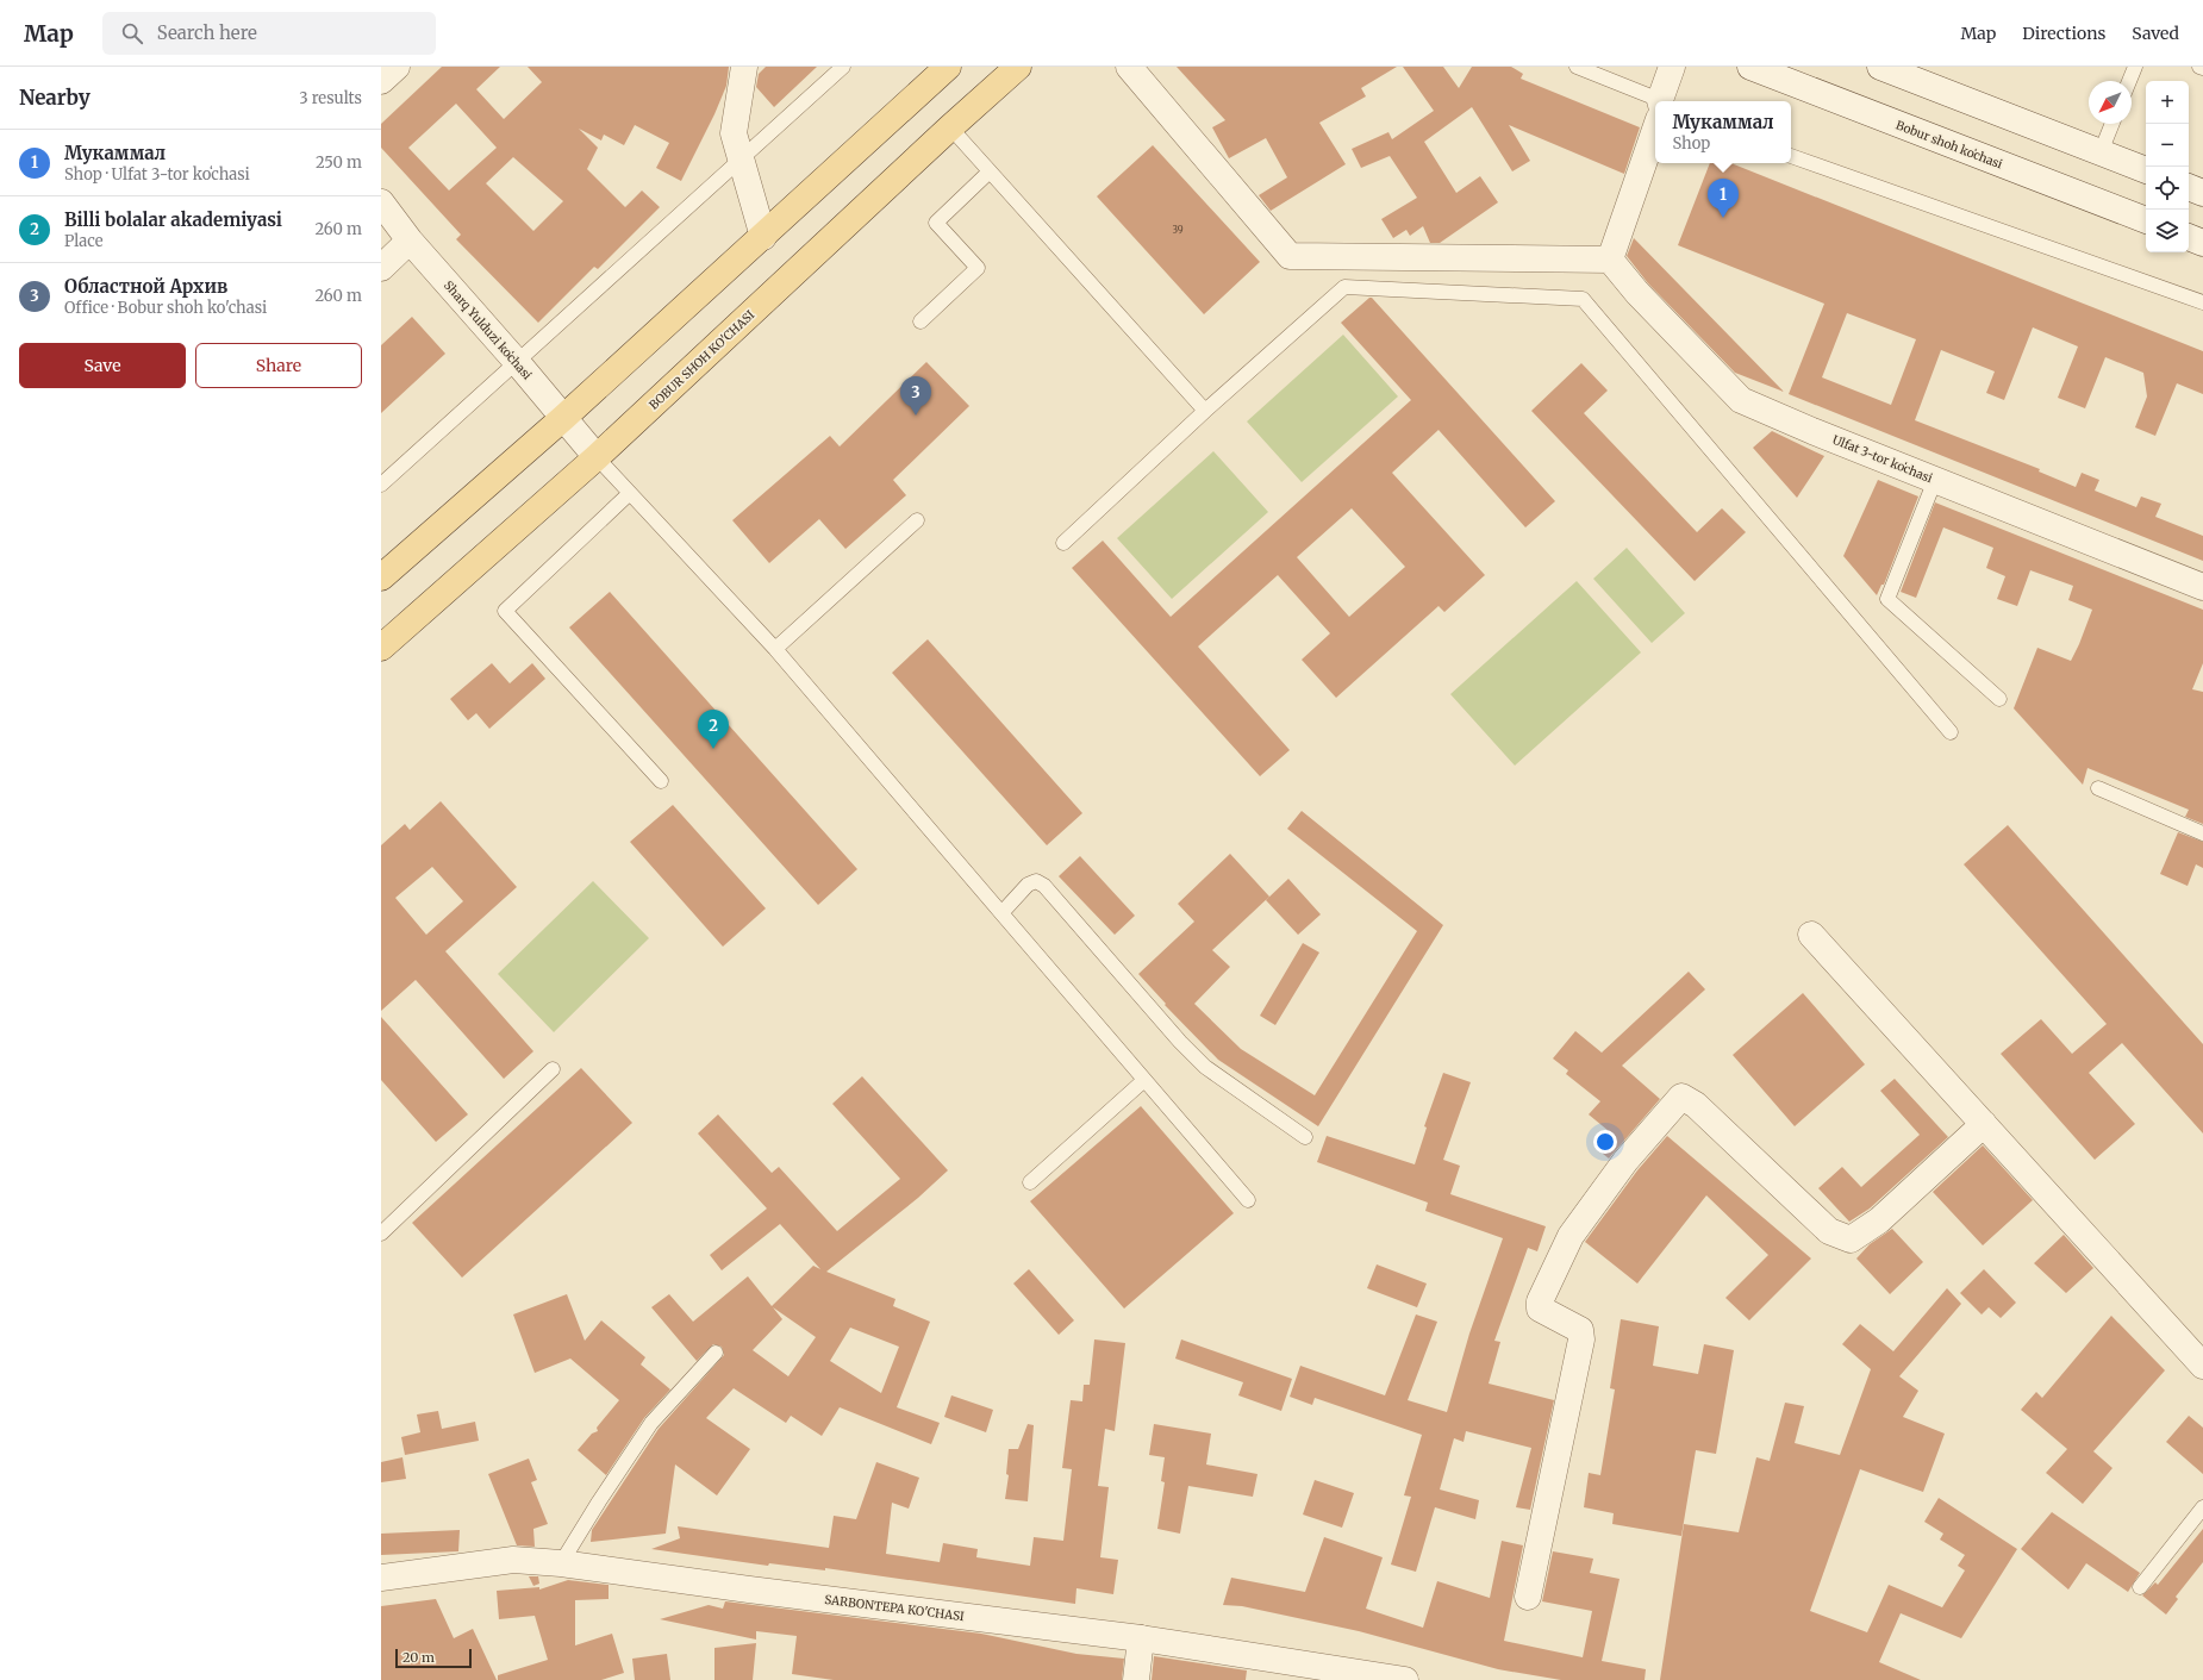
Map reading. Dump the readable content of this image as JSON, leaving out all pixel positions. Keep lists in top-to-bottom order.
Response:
{
  "streets": {
    "main road": ["BOBUR SHOH KO'CHASI"],
    "street": [
      "Bobur shoh koʻchasi",
      "Sharq Yulduzi koʻchasi",
      "Ulfat 3-tor koʻchasi",
      "SARBONTEPA KO'CHASI"
    ]
  },
  "crossings": [
    ["Sharq Yulduzi koʻchasi", "BOBUR SHOH KO'CHASI"]
  ],
  "house_numbers": ["39"],
  "scale_bar": "20 m",
  "north": "bottom left",
  "page": {
    "header": "Map",
    "search": "Search here",
    "nav": ["Map", "Directions", "Saved"],
    "heading": ["Nearby", "3 results"],
    "map_buttons": ["+", "−"],
    "popup": ["Мукаммал", "Shop"],
    "list": [
      {
        "mark": "1",
        "name": "Мукаммал",
        "note": "Shop · Ulfat 3-tor koʻchasi",
        "value": "250 m"
      },
      {
        "mark": "2",
        "name": "Billi bolalar akademiyasi",
        "note": "Place",
        "value": "260 m"
      },
      {
        "mark": "3",
        "name": "Областной Архив",
        "note": "Office · Bobur shoh ko'chasi",
        "value": "260 m"
      }
    ],
    "pins": ["1", "3", "2"],
    "buttons": ["Save", "Share"],
    "scale": "20 m"
  }
}
